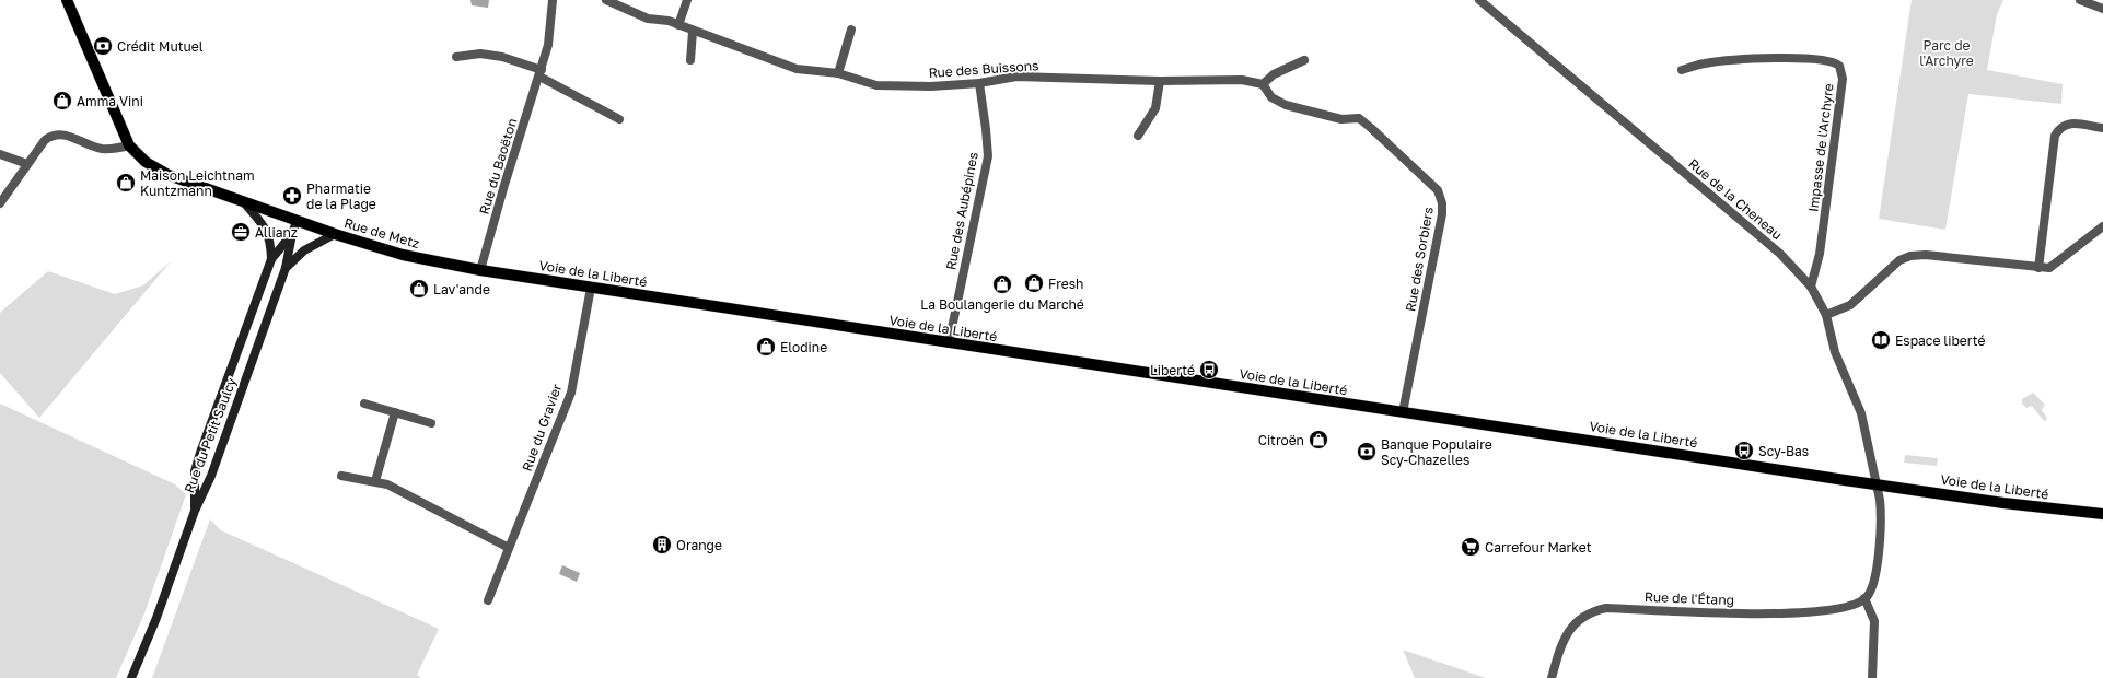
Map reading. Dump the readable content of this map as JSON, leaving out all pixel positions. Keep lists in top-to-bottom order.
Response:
{
  "streets": {
    "main road": ["Rue de Metz", "Voie de la Liberté", "Rue du Petit Saulcy"],
    "street": [
      "Rue des Buissons",
      "Impasse de l'Archyre",
      "Rue du Baoëton",
      "Rue de la Cheneau",
      "Rue des Aubépines",
      "Rue des Sorbiers",
      "Rue du Gravier",
      "Rue de l'Étang"
    ]
  },
  "crossings": [
    ["Rue des Buissons", "Rue des Aubépines"],
    ["Rue des Buissons", "Rue des Sorbiers"],
    ["Impasse de l'Archyre", "Rue de la Cheneau"],
    ["Rue du Baoëton", "Rue de Metz"],
    ["Rue du Baoëton", "Voie de la Liberté"],
    ["Rue de la Cheneau", "Voie de la Liberté"],
    ["Rue de la Cheneau", "Rue de l'Étang"],
    ["Rue des Aubépines", "Voie de la Liberté"],
    ["Rue de Metz", "Voie de la Liberté"],
    ["Rue de Metz", "Rue du Petit Saulcy"],
    ["Rue des Sorbiers", "Voie de la Liberté"],
    ["Voie de la Liberté", "Rue du Gravier"]
  ],
  "parks": ["Parc de l'Archyre"],
  "places": {
    "bank": ["Crédit Mutuel", "Banque Populaire Scy-Chazelles"],
    "shop": [
      "Amma Vini",
      "Maison Leichtnam Kuntzmann",
      "Fresh",
      "La Boulangerie du Marché",
      "Lav'ande",
      "Elodine",
      "Citroën"
    ],
    "pharmacy": ["Pharmatie de la Plage"],
    "office": ["Allianz"],
    "library": ["Espace liberté"],
    "bus stop": ["Liberté", "Scy-Bas"],
    "building": ["Orange"],
    "supermarket": ["Carrefour Market"]
  }
}
